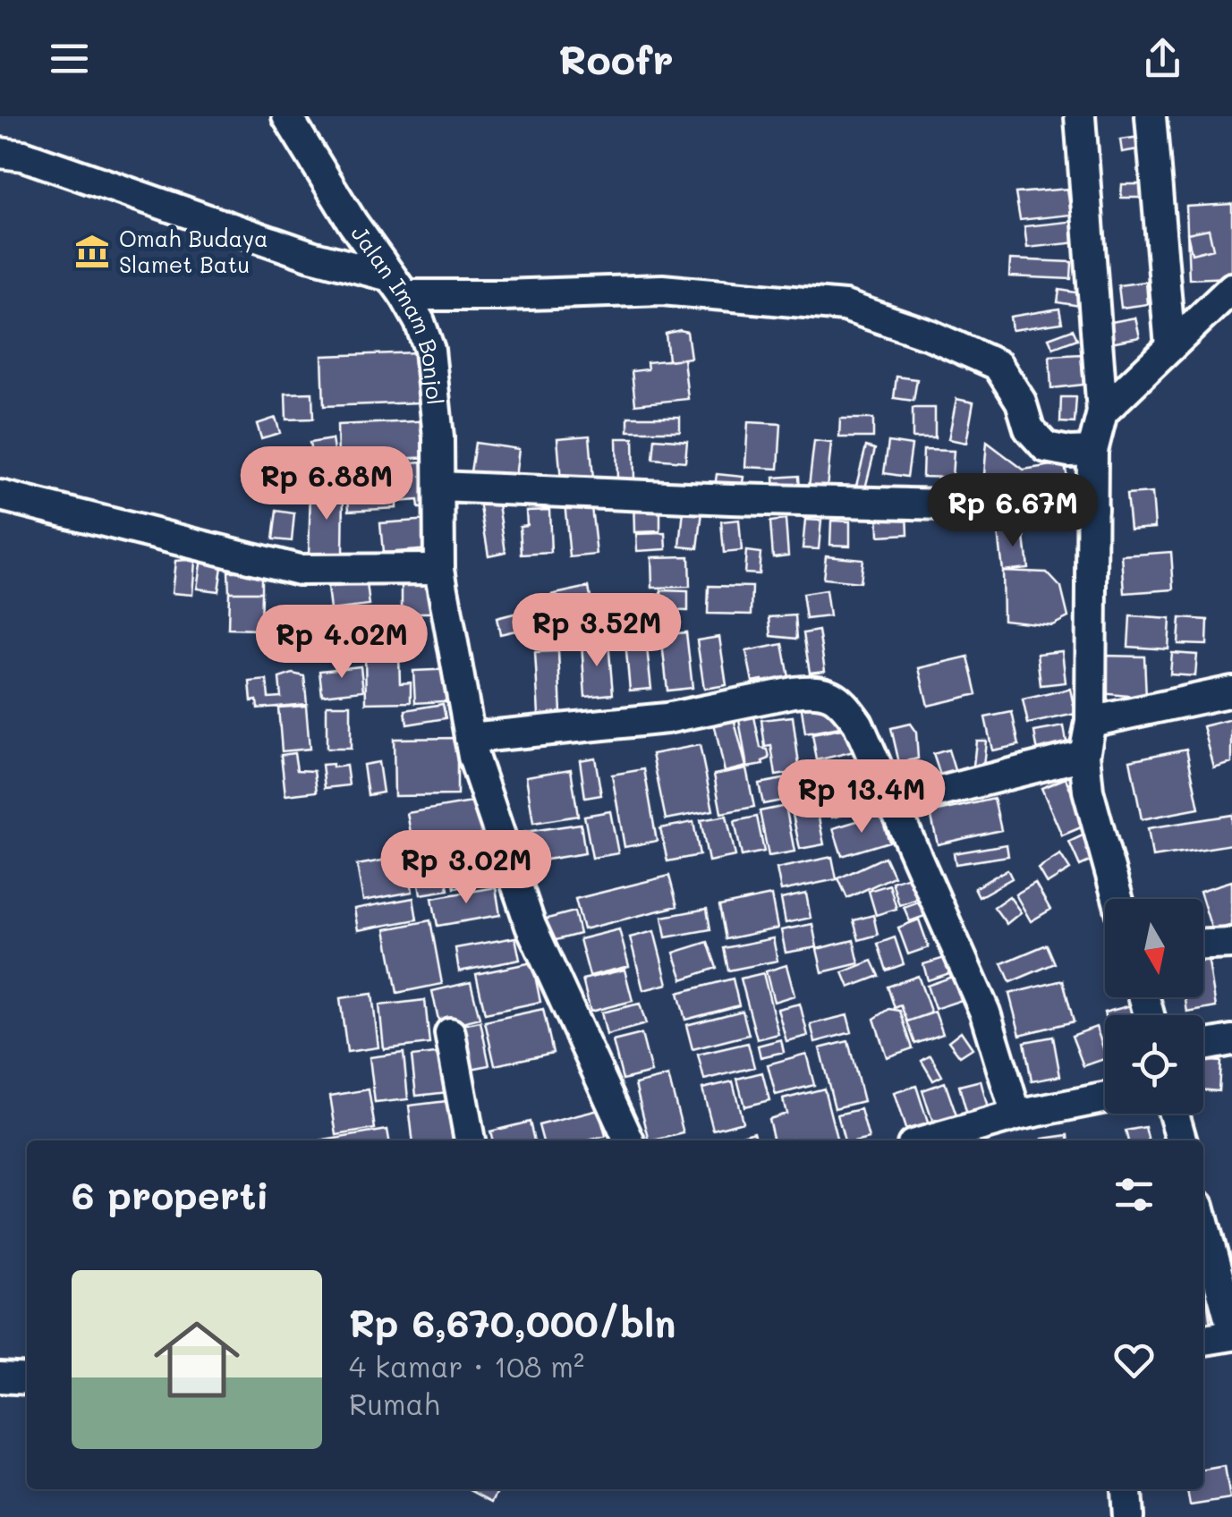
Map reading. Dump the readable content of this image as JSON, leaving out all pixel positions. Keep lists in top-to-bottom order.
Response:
{
  "streets": {
    "street": ["Jalan Imam Bonjol"]
  },
  "places": {
    "museum": ["Omah Budaya Slamet Batu"]
  },
  "north": "bottom",
  "page": {
    "header": "Roofr",
    "price": [
      "Rp 6.88M",
      "Rp 6.67M",
      "Rp 3.52M",
      "Rp 4.02M",
      "Rp 13.4M",
      "Rp 3.02M"
    ],
    "heading": "6 properti",
    "list": [
      {
        "name": "Rp 6,670,000/bln",
        "note": "4 kamar · 108 m² · Rumah"
      }
    ]
  }
}
